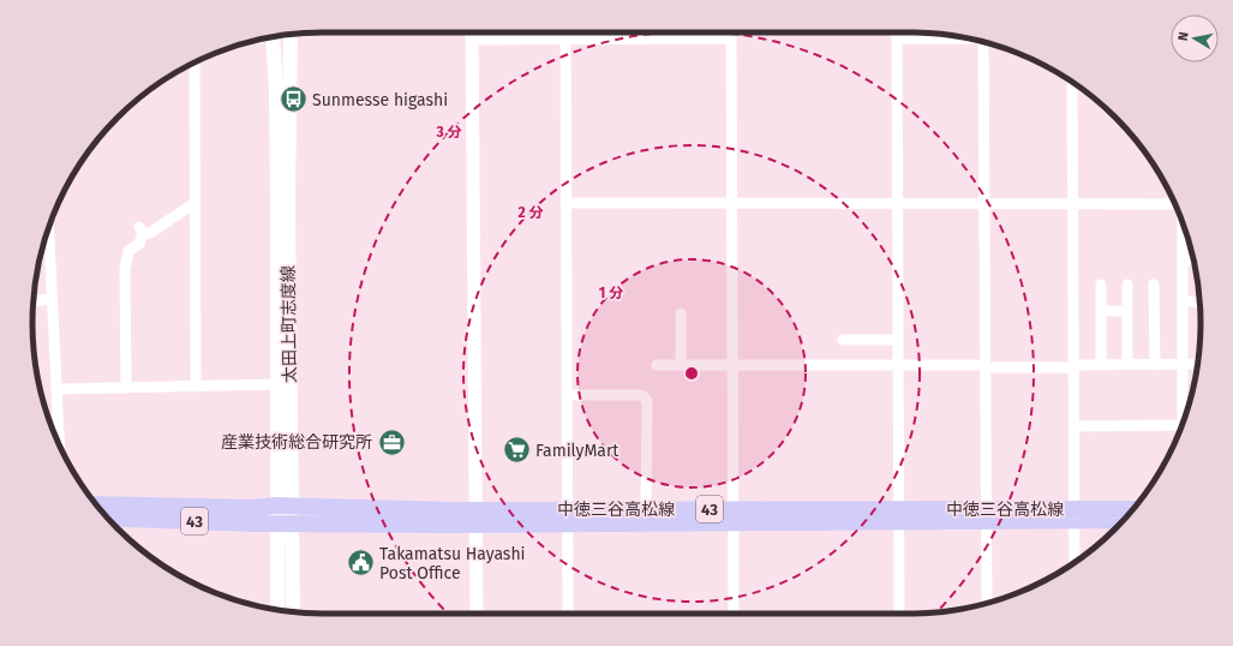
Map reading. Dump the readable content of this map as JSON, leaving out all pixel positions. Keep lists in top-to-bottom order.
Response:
{
  "streets": {
    "main road": ["太田上町志度線", "中徳三谷高松線", "43"]
  },
  "crossings": [
    ["太田上町志度線", "中徳三谷高松線"]
  ],
  "places": {
    "bus stop": ["Sunmesse higashi"],
    "office": ["産業技術総合研究所"],
    "supermarket": ["FamilyMart"],
    "public building": ["Takamatsu Hayashi Post Office"]
  },
  "north": "left",
  "rings": ["3 分", "2 分", "1 分"]
}
